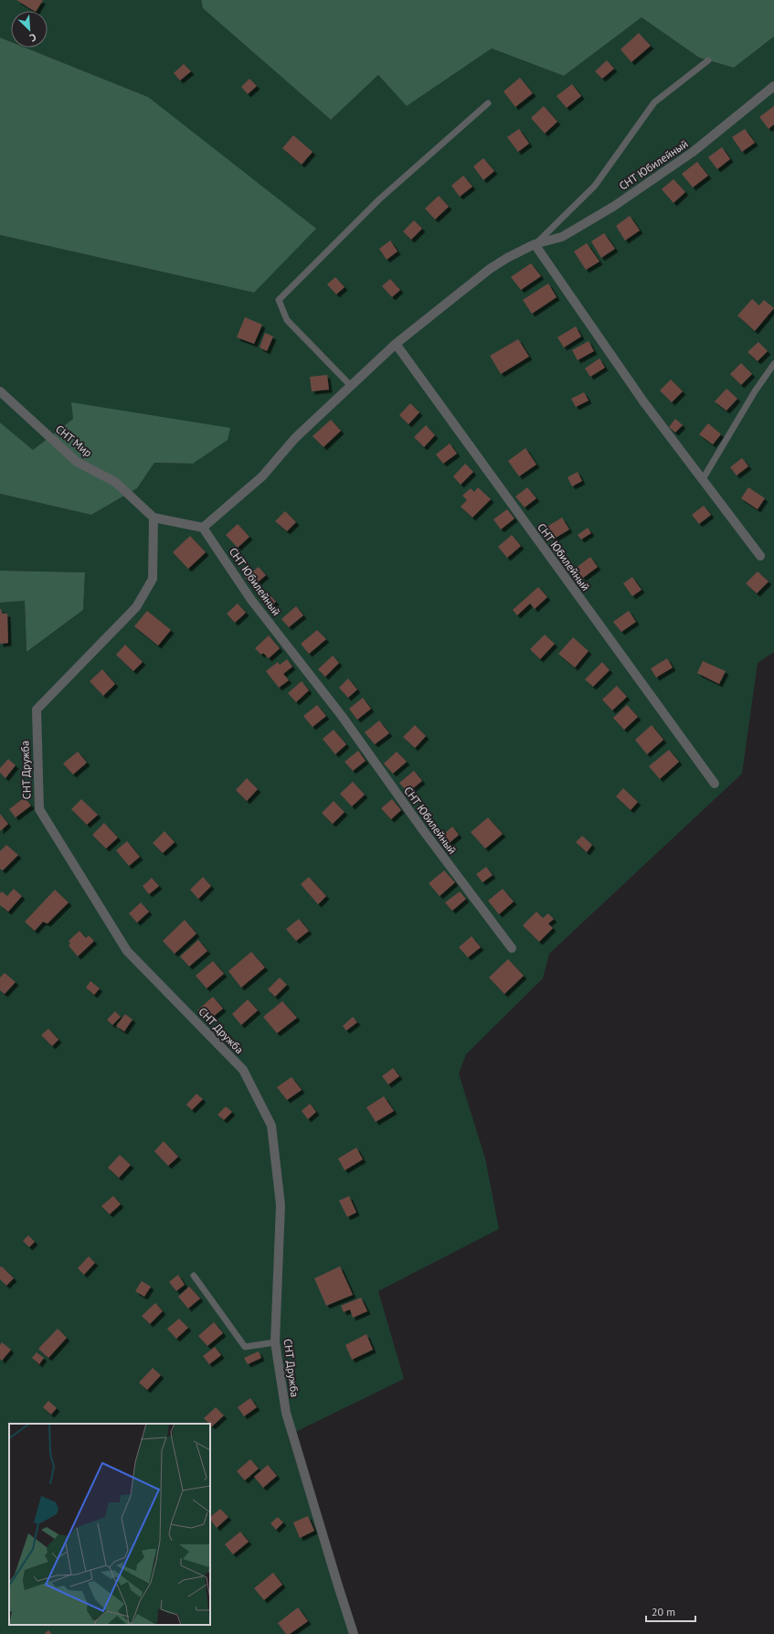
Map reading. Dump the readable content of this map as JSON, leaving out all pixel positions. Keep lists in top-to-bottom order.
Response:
{
  "streets": {
    "street": ["СНТ Юбилейный", "СНТ Мир", "СНТ Дружба"]
  },
  "crossings": [
    ["СНТ Мир", "СНТ Дружба"]
  ],
  "scale_bar": "20 m",
  "north": "bottom right"
}
